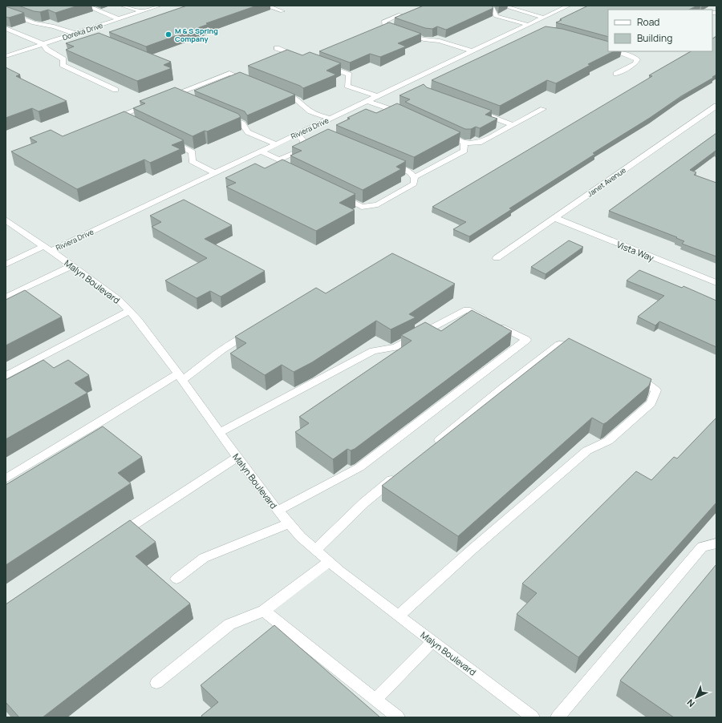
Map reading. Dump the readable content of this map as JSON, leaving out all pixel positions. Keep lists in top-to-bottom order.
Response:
{
  "streets": {
    "street": [
      "Doreka Drive",
      "Riviera Drive",
      "Janet Avenue",
      "Vista Way",
      "Malyn Boulevard"
    ]
  },
  "crossings": [
    ["Riviera Drive", "Malyn Boulevard"],
    ["Janet Avenue", "Vista Way"]
  ],
  "places": ["M & S Spring Company"],
  "legend": ["Road", "Building"],
  "north": "bottom left"
}
